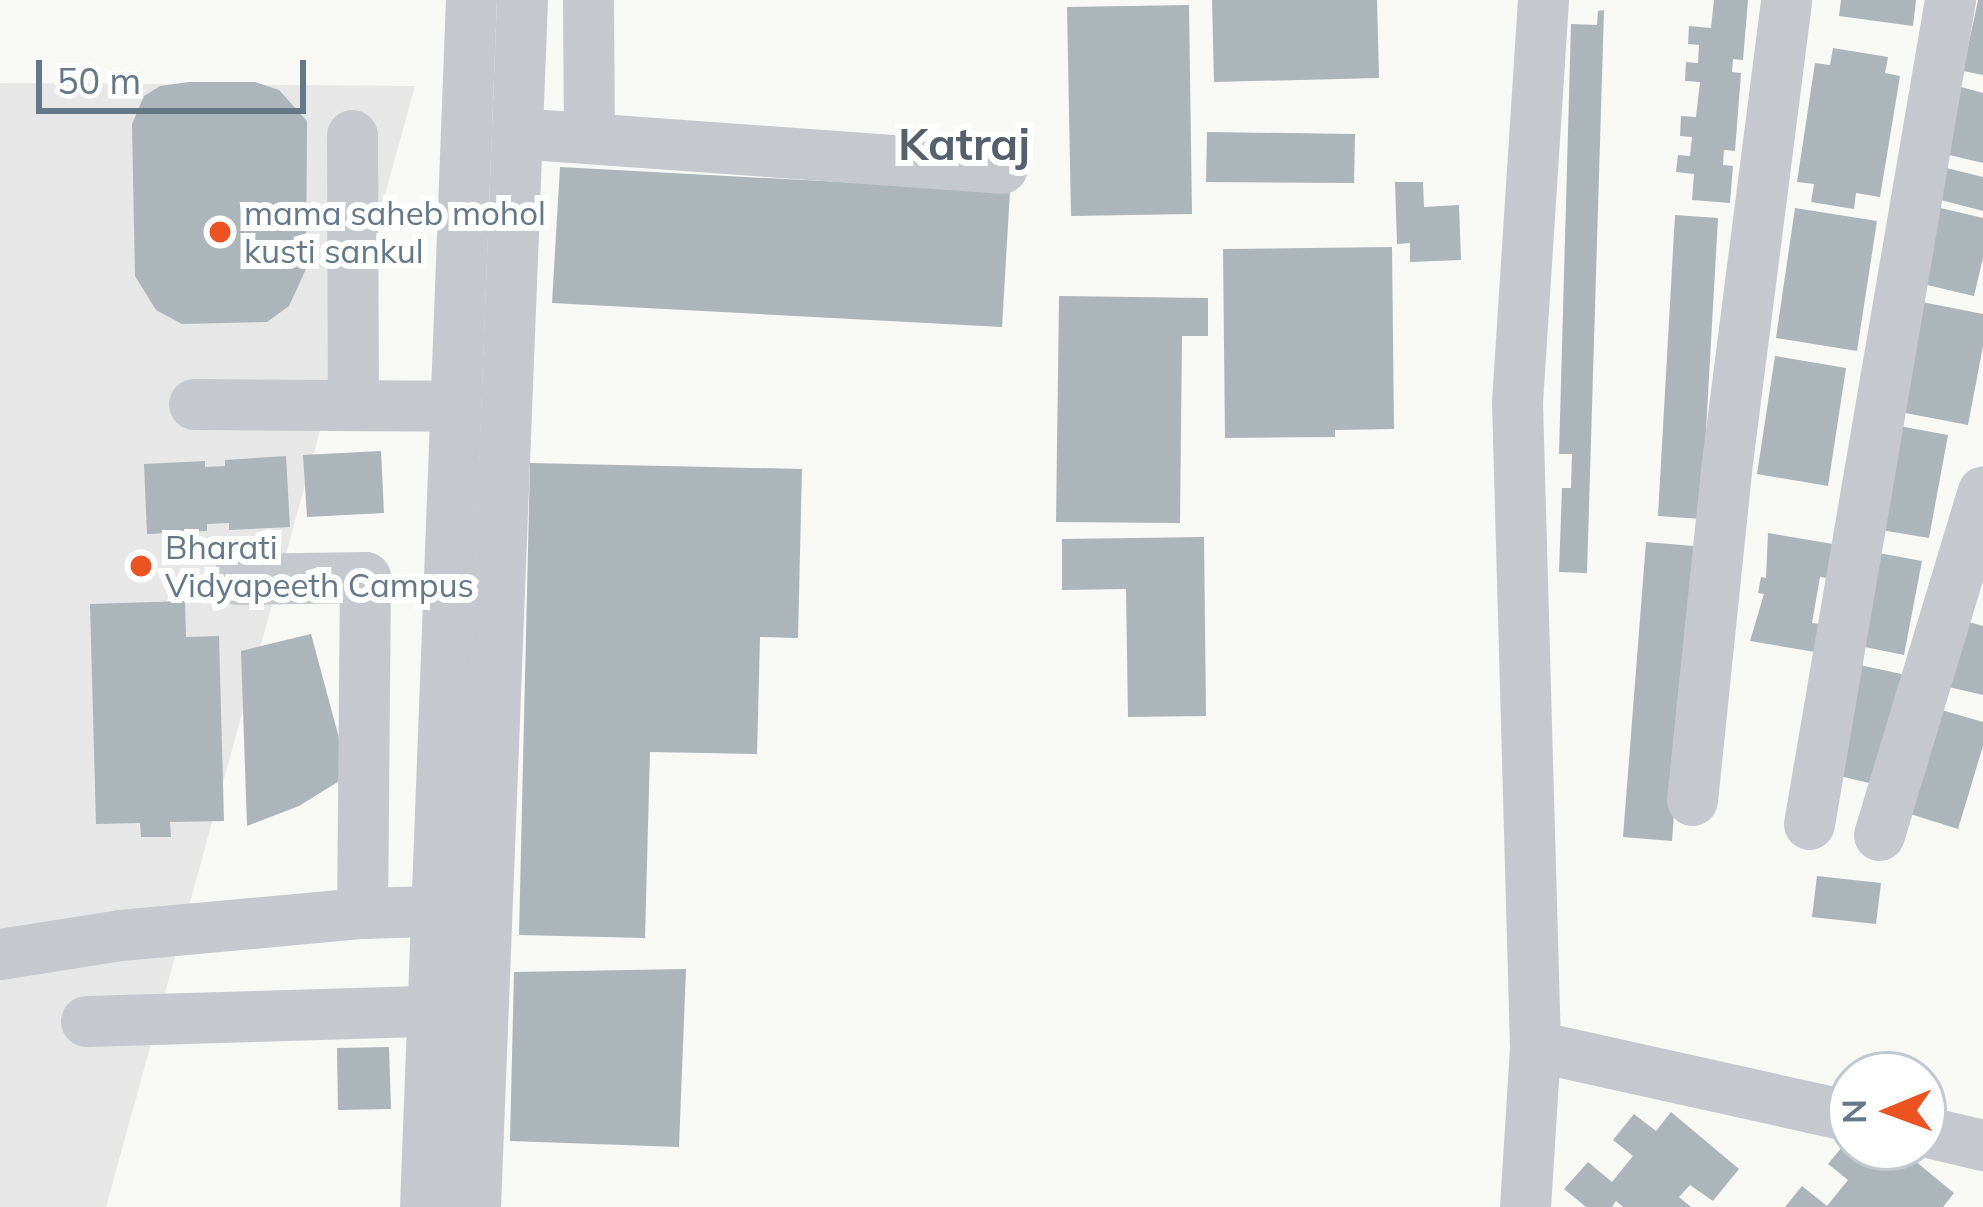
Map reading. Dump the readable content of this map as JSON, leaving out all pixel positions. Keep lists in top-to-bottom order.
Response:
{
  "districts": ["Katraj"],
  "places": ["mama saheb mohol kusti sankul", "Bharati Vidyapeeth Campus"],
  "scale_bar": "50 m",
  "north": "left"
}
